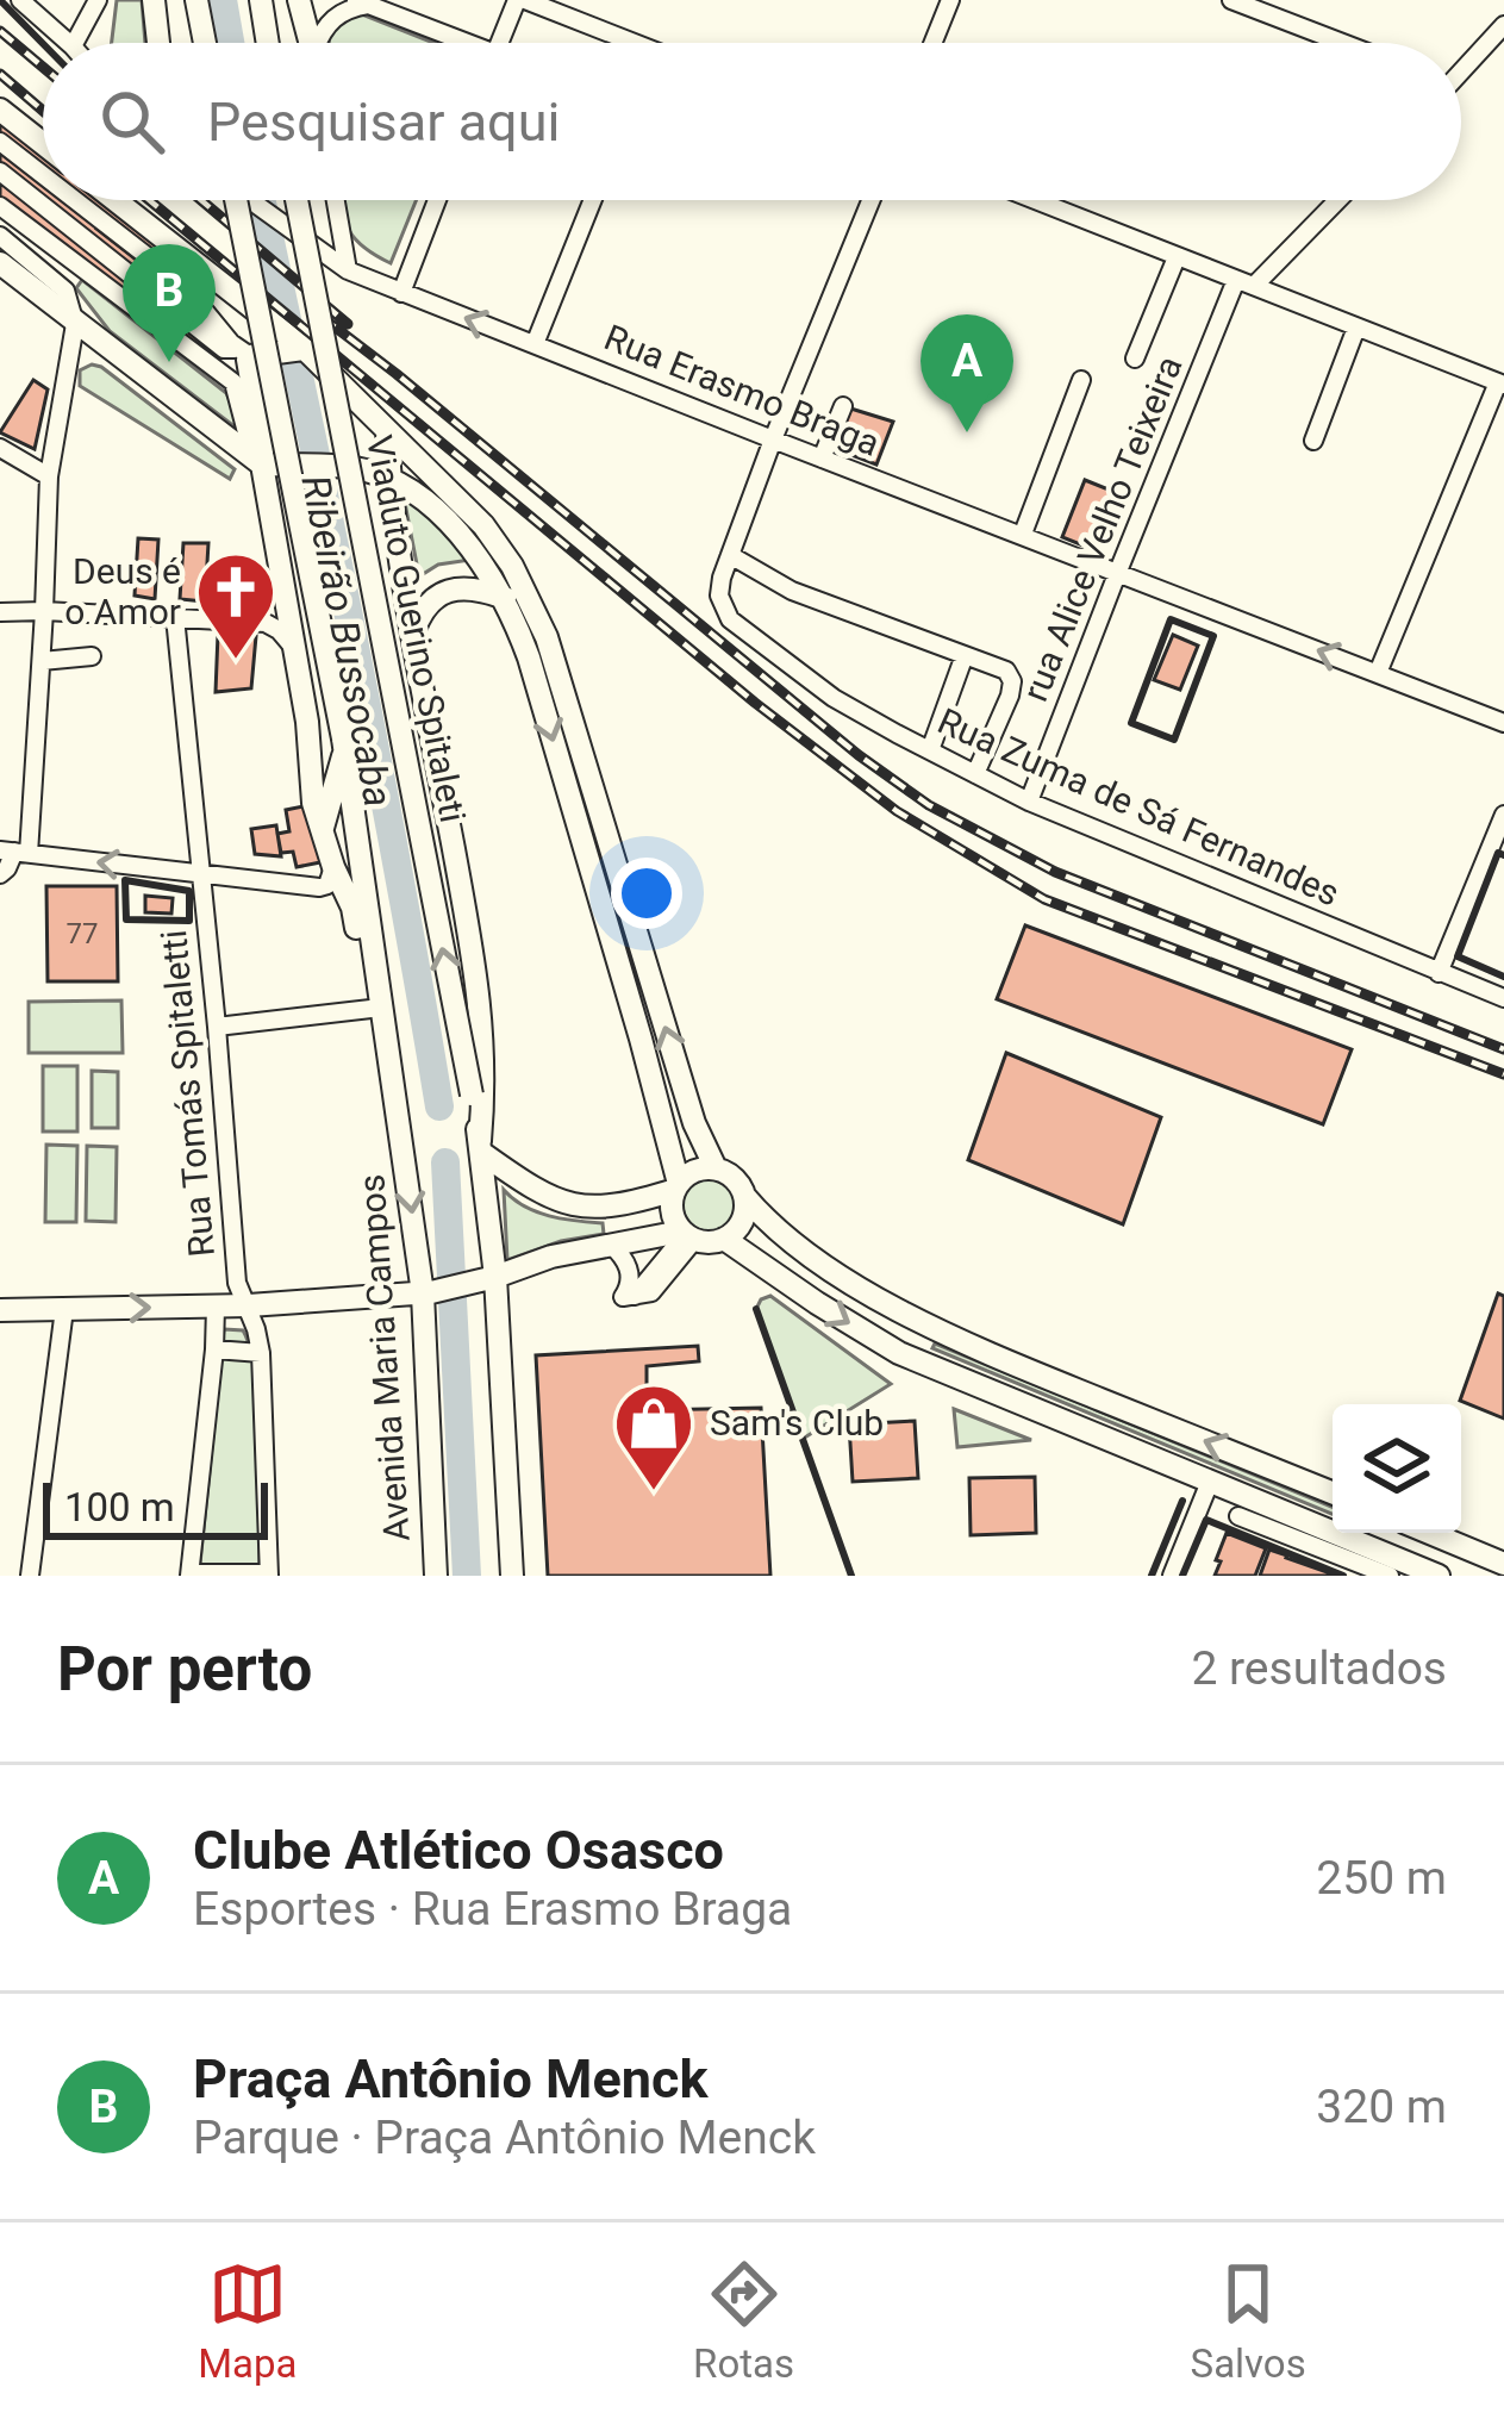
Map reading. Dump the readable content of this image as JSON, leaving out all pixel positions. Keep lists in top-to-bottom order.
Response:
{
  "streets": {
    "main road": ["Viaduto Guerino Spitaleti", "Avenida Maria Campos"],
    "street": [
      "Rua Erasmo Braga",
      "rua Alice Velho Teixeira",
      "Rua Zuma de Sá Fernandes",
      "Rua Tomás Spitaletti"
    ]
  },
  "crossings": [
    ["Rua Erasmo Braga", "rua Alice Velho Teixeira"],
    ["rua Alice Velho Teixeira", "Rua Zuma de Sá Fernandes"]
  ],
  "water": ["Ribeirão Bussocaba"],
  "places": {
    "church": ["Deus é o Amor"],
    "shop": ["Sam's Club"]
  },
  "house_numbers": ["77"],
  "scale_bar": "100 m",
  "page": {
    "search": "Pesquisar aqui",
    "pins": ["B", "A"],
    "scale": "100 m",
    "heading": ["Por perto", "2 resultados"],
    "list": [
      {
        "mark": "A",
        "name": "Clube Atlético Osasco",
        "note": "Esportes · Rua Erasmo Braga",
        "value": "250 m"
      },
      {
        "mark": "B",
        "name": "Praça Antônio Menck",
        "note": "Parque · Praça Antônio Menck",
        "value": "320 m"
      }
    ],
    "nav": ["Mapa", "Rotas", "Salvos"]
  }
}
